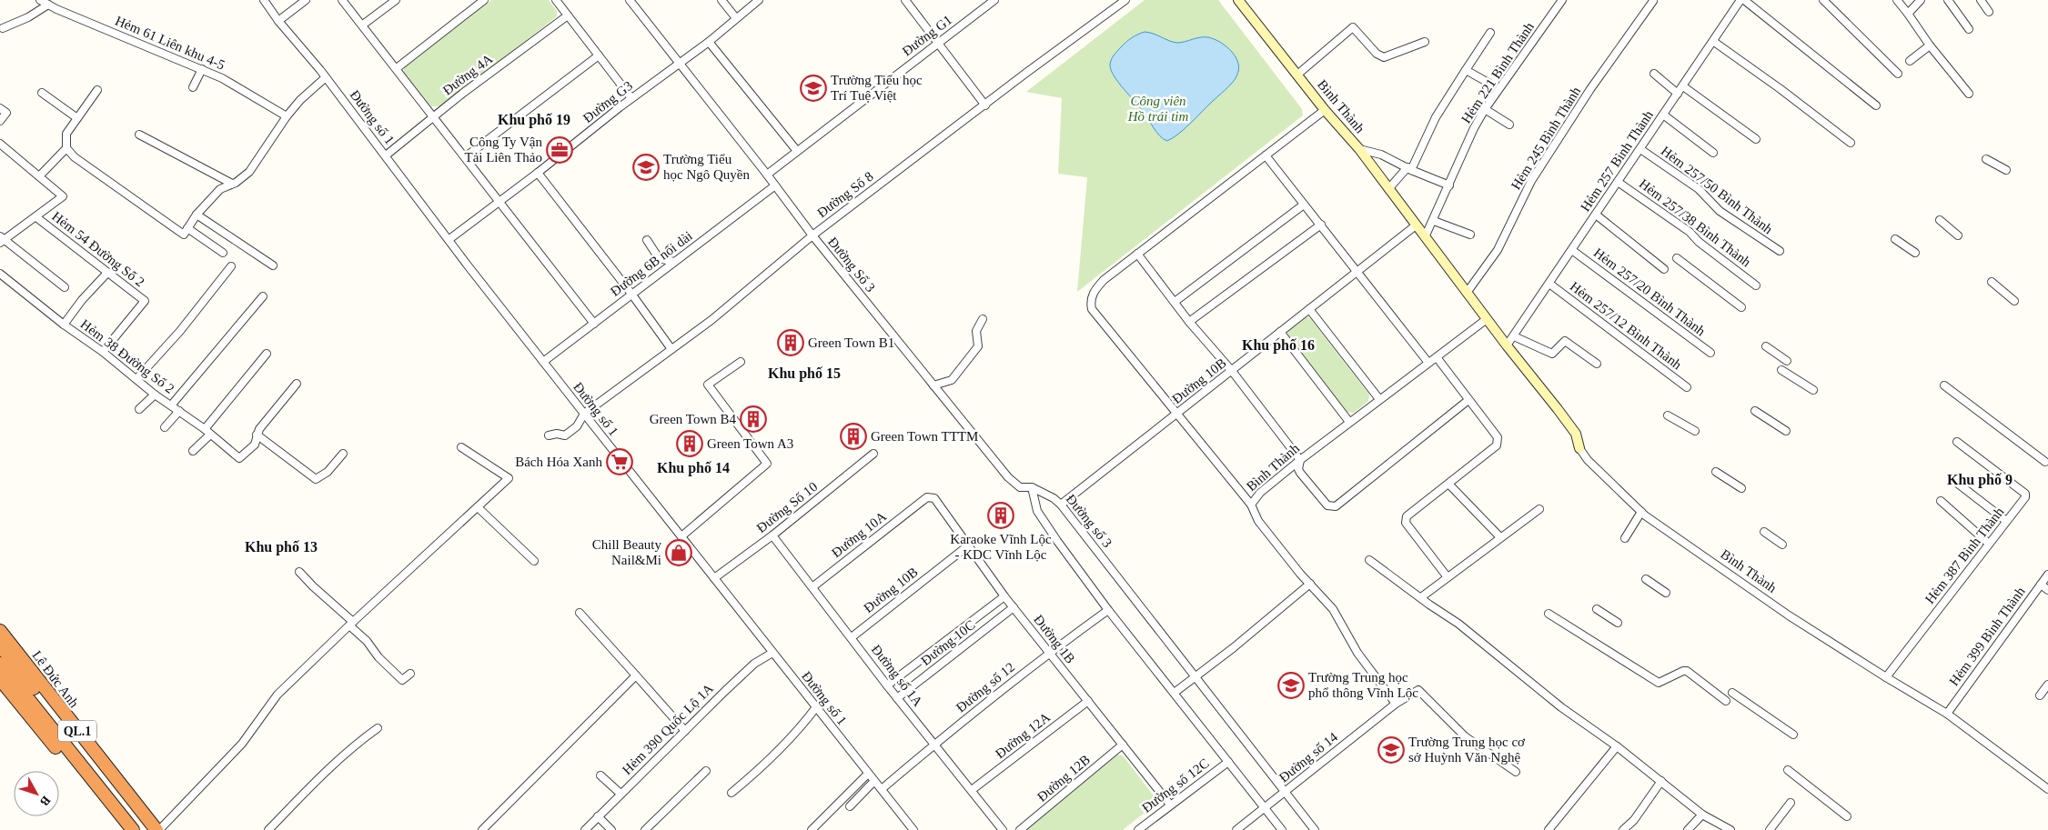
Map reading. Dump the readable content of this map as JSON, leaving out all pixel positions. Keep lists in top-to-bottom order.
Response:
{
  "streets": {
    "highway": ["Lê Đức Anh", "QL.1"],
    "street": [
      "Đường G1",
      "Hẻm 61 Liên khu 4-5",
      "Hẻm 221 Bình Thành",
      "Đường 4A",
      "Đường G3",
      "Bình Thành",
      "Đường số 1",
      "Hẻm 245 Bình Thành",
      "Hẻm 257 Bình Thành",
      "Hẻm 257/50 Bình Thành",
      "Đường Số 8",
      "Hẻm 257/38 Bình Thành",
      "Hẻm 54 Đường Số 2",
      "Đường 6B nối dài",
      "Đường Số 3",
      "Hẻm 257/20 Bình Thành",
      "Hẻm 257/12 Bình Thành",
      "Hẻm 38 Đường Số 2",
      "Đường 10B",
      "Đường Số 10",
      "Đường số 3",
      "Đường 10A",
      "Hẻm 387 Bình Thành",
      "Hẻm 399 Bình Thành",
      "Đường 1B",
      "Đường 10C",
      "Đường số 1A",
      "Đường số 12",
      "Hẻm 390 Quốc Lộ 1A",
      "Đường 12A",
      "Đường số 14",
      "Đường 12B",
      "Đường số 12C"
    ]
  },
  "crossings": [
    ["Đường G1", "Đường Số 3"],
    ["Hẻm 221 Bình Thành", "Bình Thành"],
    ["Đường 4A", "Đường số 1"],
    ["Đường G3", "Đường số 1"],
    ["Đường G3", "Đường Số 3"],
    ["Bình Thành", "Hẻm 245 Bình Thành"],
    ["Bình Thành", "Hẻm 257 Bình Thành"],
    ["Bình Thành", "Đường 10B"],
    ["Bình Thành", "Hẻm 387 Bình Thành"],
    ["Bình Thành", "Hẻm 399 Bình Thành"],
    ["Bình Thành", "Đường số 14"],
    ["Đường số 1", "Đường Số 8"],
    ["Đường số 1", "Đường 6B nối dài"],
    ["Đường số 1", "Đường Số 10"],
    ["Đường số 1", "Đường số 12"],
    ["Đường số 1", "Hẻm 390 Quốc Lộ 1A"],
    ["Hẻm 257 Bình Thành", "Hẻm 257/50 Bình Thành"],
    ["Hẻm 257 Bình Thành", "Hẻm 257/38 Bình Thành"],
    ["Hẻm 257 Bình Thành", "Hẻm 257/20 Bình Thành"],
    ["Hẻm 257 Bình Thành", "Hẻm 257/12 Bình Thành"],
    ["Đường Số 8", "Đường Số 3"],
    ["Hẻm 54 Đường Số 2", "Hẻm 38 Đường Số 2"],
    ["Đường 6B nối dài", "Đường Số 3"],
    ["Đường Số 3", "Đường số 3"],
    ["Đường 10B", "Đường số 3"],
    ["Đường 10B", "Đường 1B"],
    ["Đường 10B", "Đường số 1A"],
    ["Đường Số 10", "Đường số 1A"],
    ["Đường số 3", "Đường số 14"],
    ["Đường 10A", "Đường 1B"],
    ["Đường 10A", "Đường số 1A"],
    ["Đường 1B", "Đường 10C"],
    ["Đường 1B", "Đường số 12"],
    ["Đường 1B", "Đường 12A"],
    ["Đường 1B", "Đường 12B"],
    ["Đường 1B", "Đường số 12C"],
    ["Đường 10C", "Đường số 1A"],
    ["Đường số 1A", "Đường số 12"],
    ["Đường số 1A", "Đường 12A"]
  ],
  "districts": [
    "Khu phố 19",
    "Khu phố 16",
    "Khu phố 15",
    "Khu phố 14",
    "Khu phố 9",
    "Khu phố 13"
  ],
  "parks": ["Công viên Hồ trái tim"],
  "places": {
    "school or university": [
      "Trường Tiểu học Trí Tuệ Việt",
      "Trường Tiểu học Ngô Quyền",
      "Trường Trung học phổ thông Vĩnh Lộc",
      "Trường Trung học cơ sở Huỳnh Văn Nghệ"
    ],
    "office": ["Công Ty Vận Tải Liên Thảo"],
    "building": [
      "Green Town B1",
      "Green Town B4",
      "Green Town TTTM",
      "Green Town A3",
      "Karaoke Vĩnh Lộc - KDC Vĩnh Lộc"
    ],
    "supermarket": ["Bách Hóa Xanh"],
    "shop": ["Chill Beauty Nail&Mi"]
  },
  "north": "bottom right"
}
